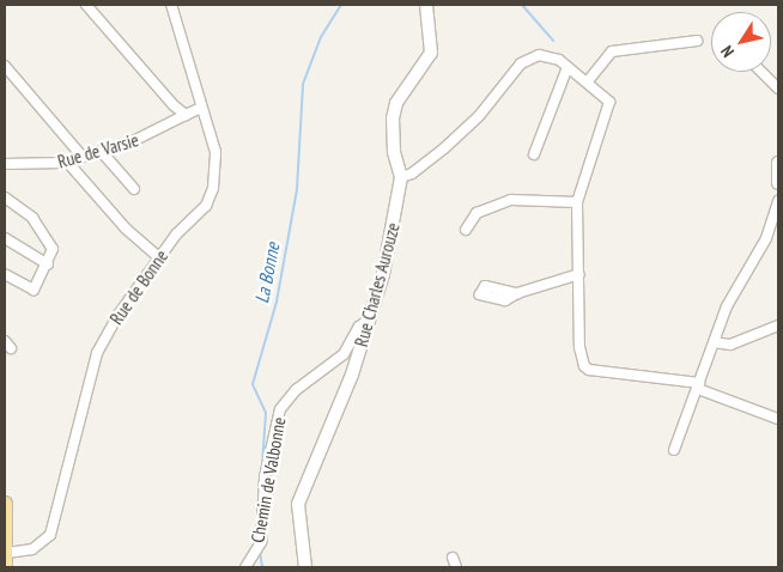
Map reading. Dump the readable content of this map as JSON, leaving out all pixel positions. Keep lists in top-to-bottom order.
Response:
{
  "streets": {
    "street": [
      "Rue de Varsie",
      "Rue Charles Aurouze",
      "Rue de Bonne",
      "Chemin de Valbonne"
    ]
  },
  "crossings": [
    ["Rue de Varsie", "Rue de Bonne"],
    ["Rue Charles Aurouze", "Chemin de Valbonne"]
  ],
  "water": ["La Bonne"],
  "north": "bottom left"
}
